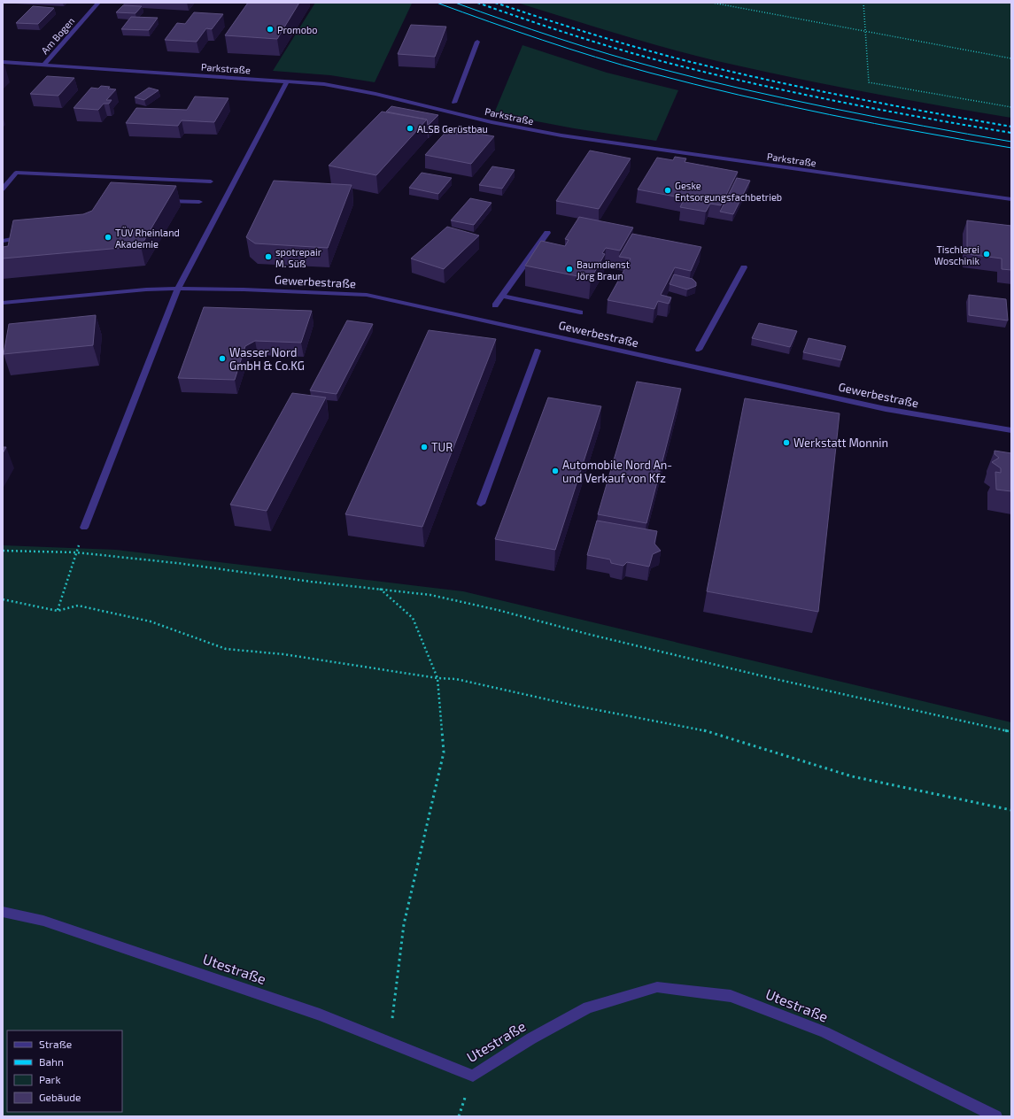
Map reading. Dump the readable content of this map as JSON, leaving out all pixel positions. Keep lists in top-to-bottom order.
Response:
{
  "streets": {
    "street": [
      "Am Bogen",
      "Parkstraße",
      "Gewerbestraße",
      "Utestraße"
    ]
  },
  "crossings": [
    ["Am Bogen", "Parkstraße"]
  ],
  "places": [
    "Promobo",
    "ALSB Gerüstbau",
    "Geske Entsorgungsfachbetrieb",
    "TÜV Rheinland Akademie",
    "Tischlerei Woschinik",
    "spotrepair M. Süß",
    "Baumdienst Jörg Braun",
    "Wasser Nord GmbH & Co.KG",
    "Werkstatt Monnin",
    "TUR",
    "Automobile Nord An- und Verkauf von Kfz"
  ],
  "legend": [
    "Straße",
    "Bahn",
    "Park",
    "Gebäude"
  ]
}
